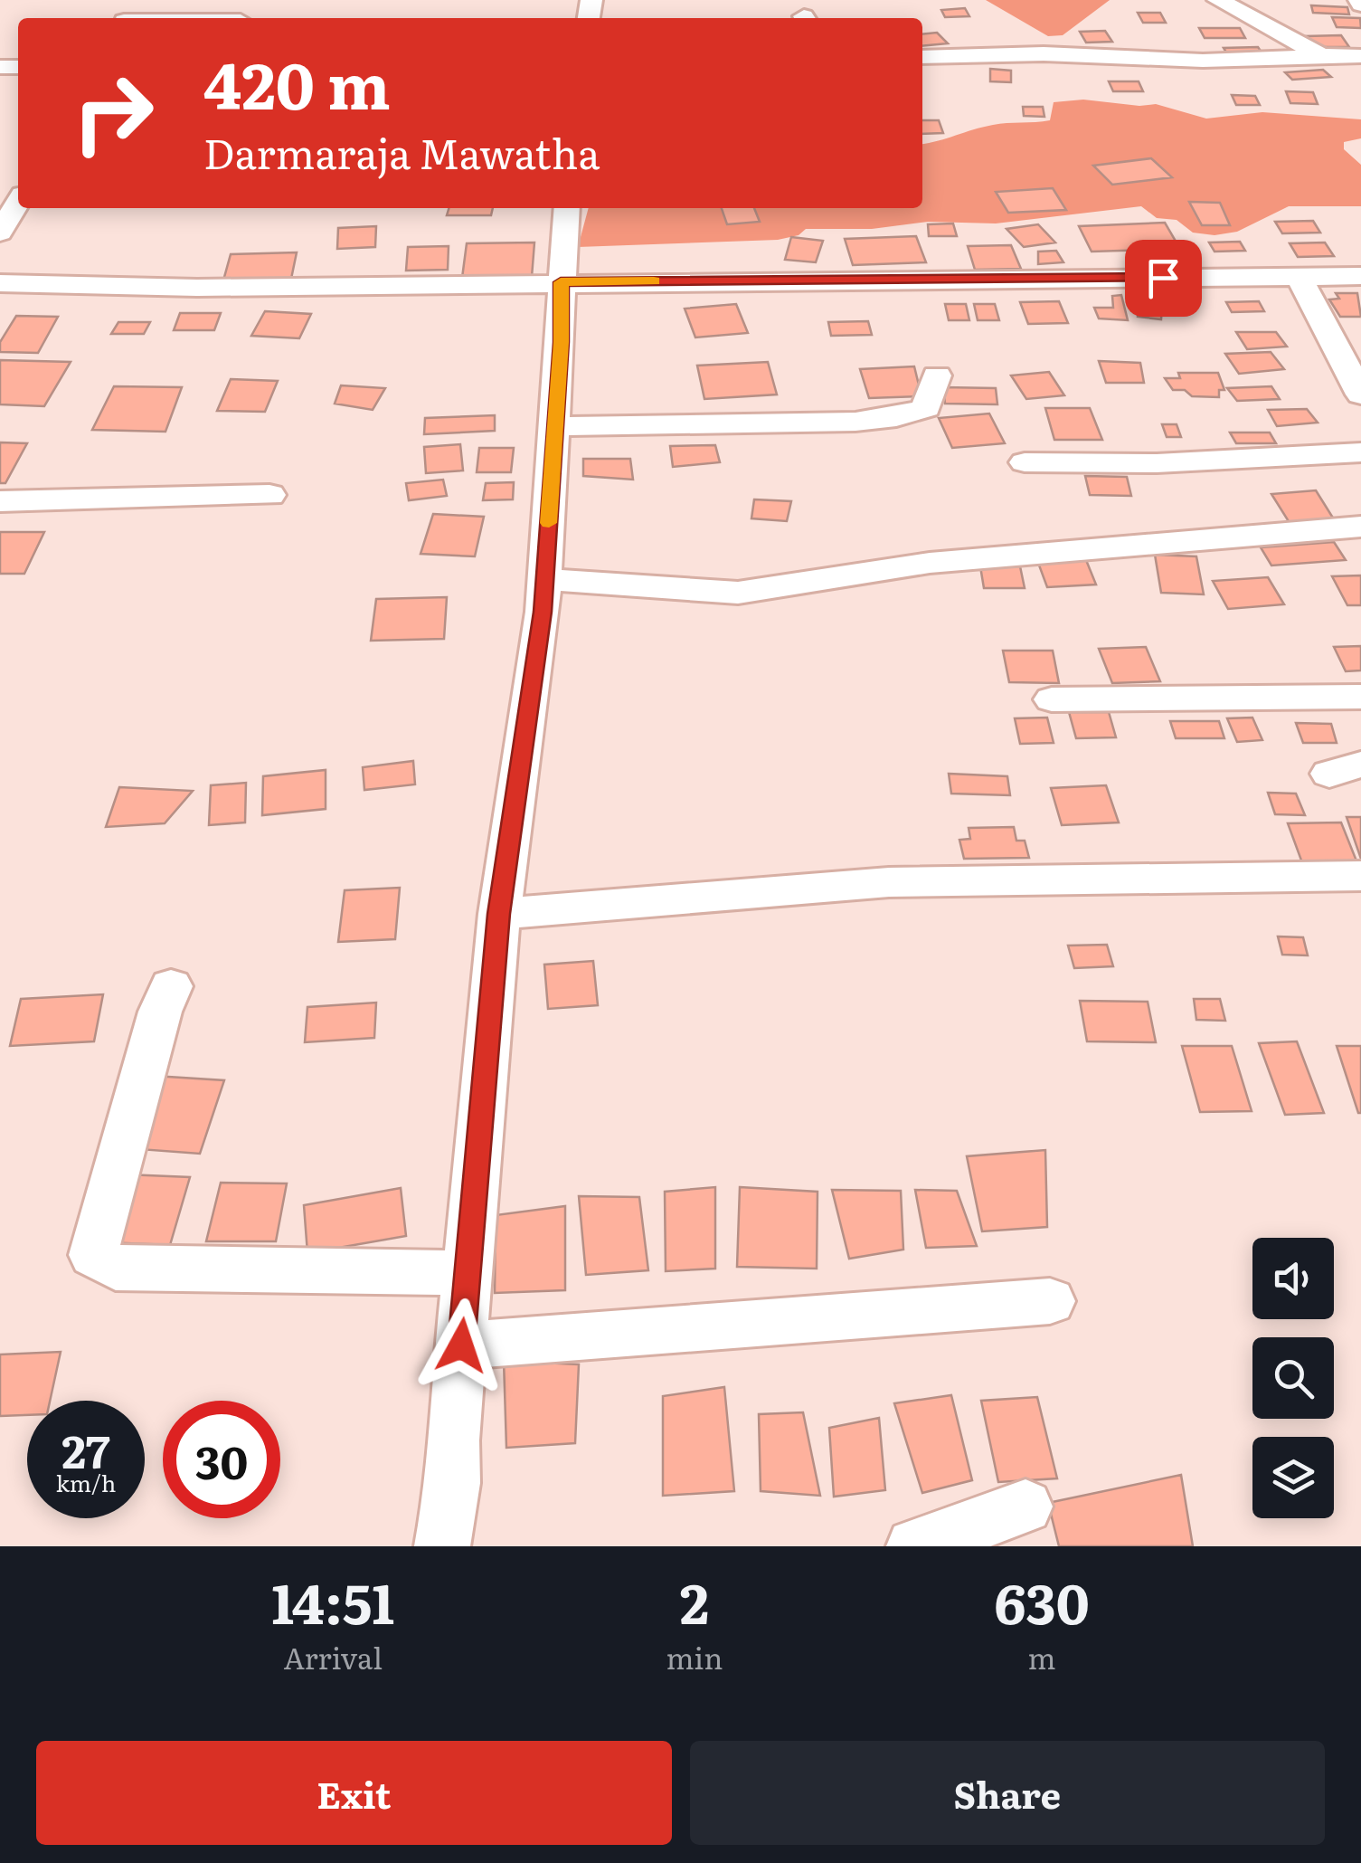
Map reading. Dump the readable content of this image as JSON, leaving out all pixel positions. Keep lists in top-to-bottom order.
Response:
{
  "page": {
    "turn": ["420 m", "Darmaraja Mawatha"],
    "speed": "27 km/h",
    "limit": "30",
    "eta": [
      "14:51",
      "Arrival",
      "2",
      "min",
      "630",
      "m"
    ],
    "buttons": ["Exit", "Share"]
  }
}
